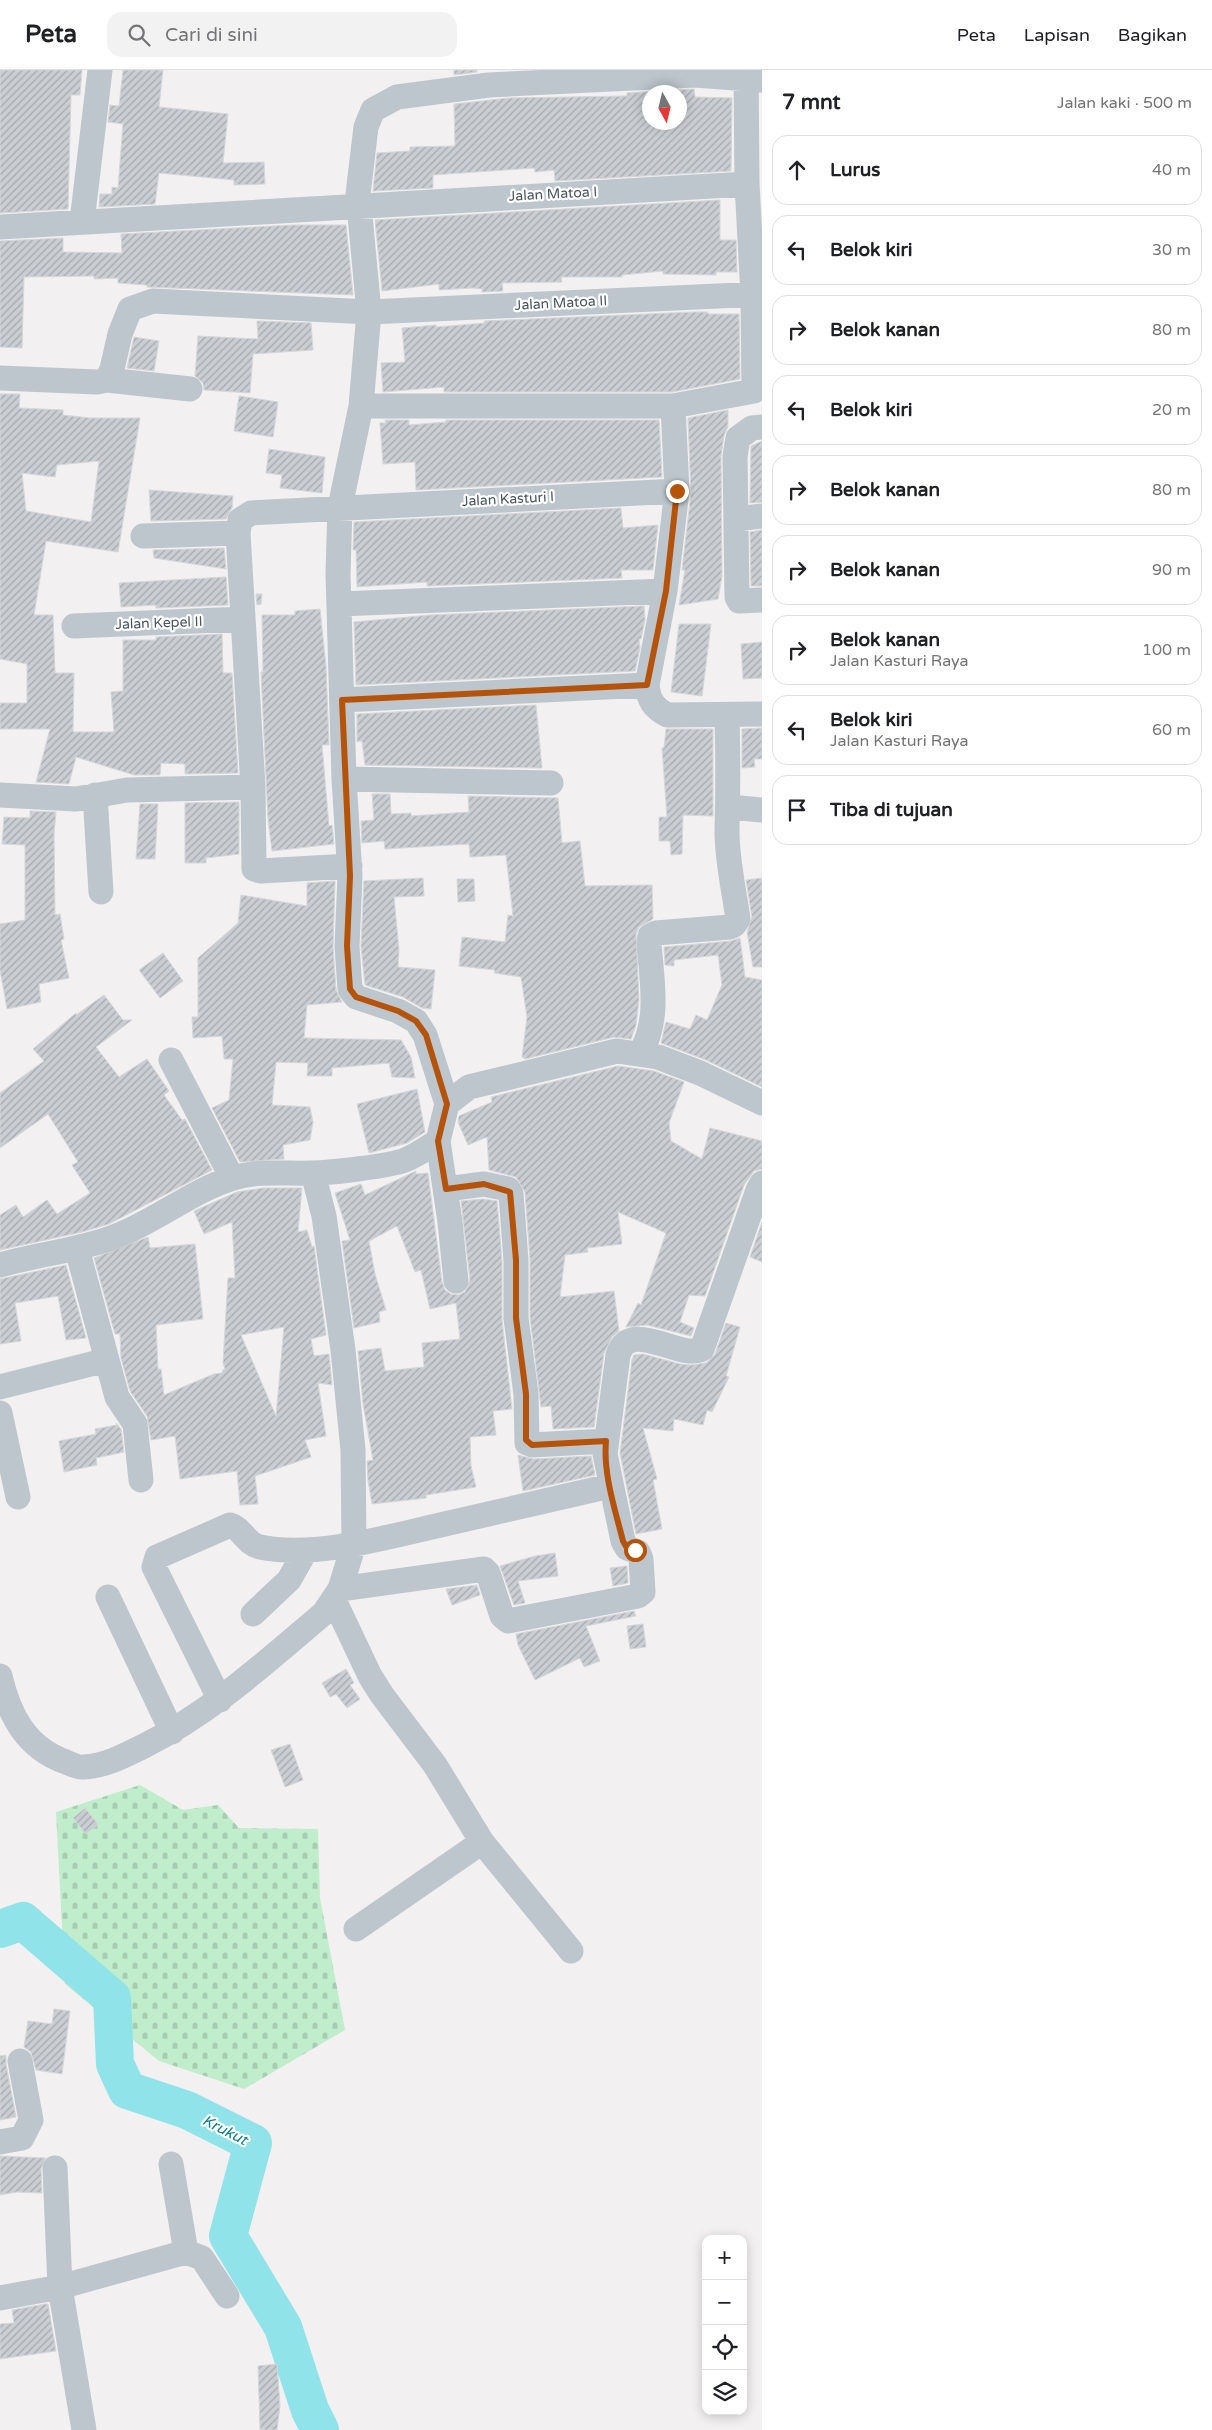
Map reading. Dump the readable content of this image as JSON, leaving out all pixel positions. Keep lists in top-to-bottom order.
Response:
{
  "streets": {
    "street": [
      "Jalan Matoa I",
      "Jalan Matoa II",
      "Jalan Kasturi I",
      "Jalan Kepel II"
    ]
  },
  "water": ["Krukut"],
  "north": "bottom",
  "page": {
    "header": "Peta",
    "search": "Cari di sini",
    "nav": ["Peta", "Lapisan", "Bagikan"],
    "heading": ["7 mnt", "Jalan kaki · 500 m"],
    "list": [
      ["Lurus", "40 m"],
      ["Belok kiri", "30 m"],
      ["Belok kanan", "80 m"],
      ["Belok kiri", "20 m"],
      ["Belok kanan", "80 m"],
      ["Belok kanan", "90 m"],
      ["Belok kanan", "Jalan Kasturi Raya", "100 m"],
      ["Belok kiri", "Jalan Kasturi Raya", "60 m"],
      "Tiba di tujuan"
    ],
    "map_buttons": ["+", "−"]
  }
}
